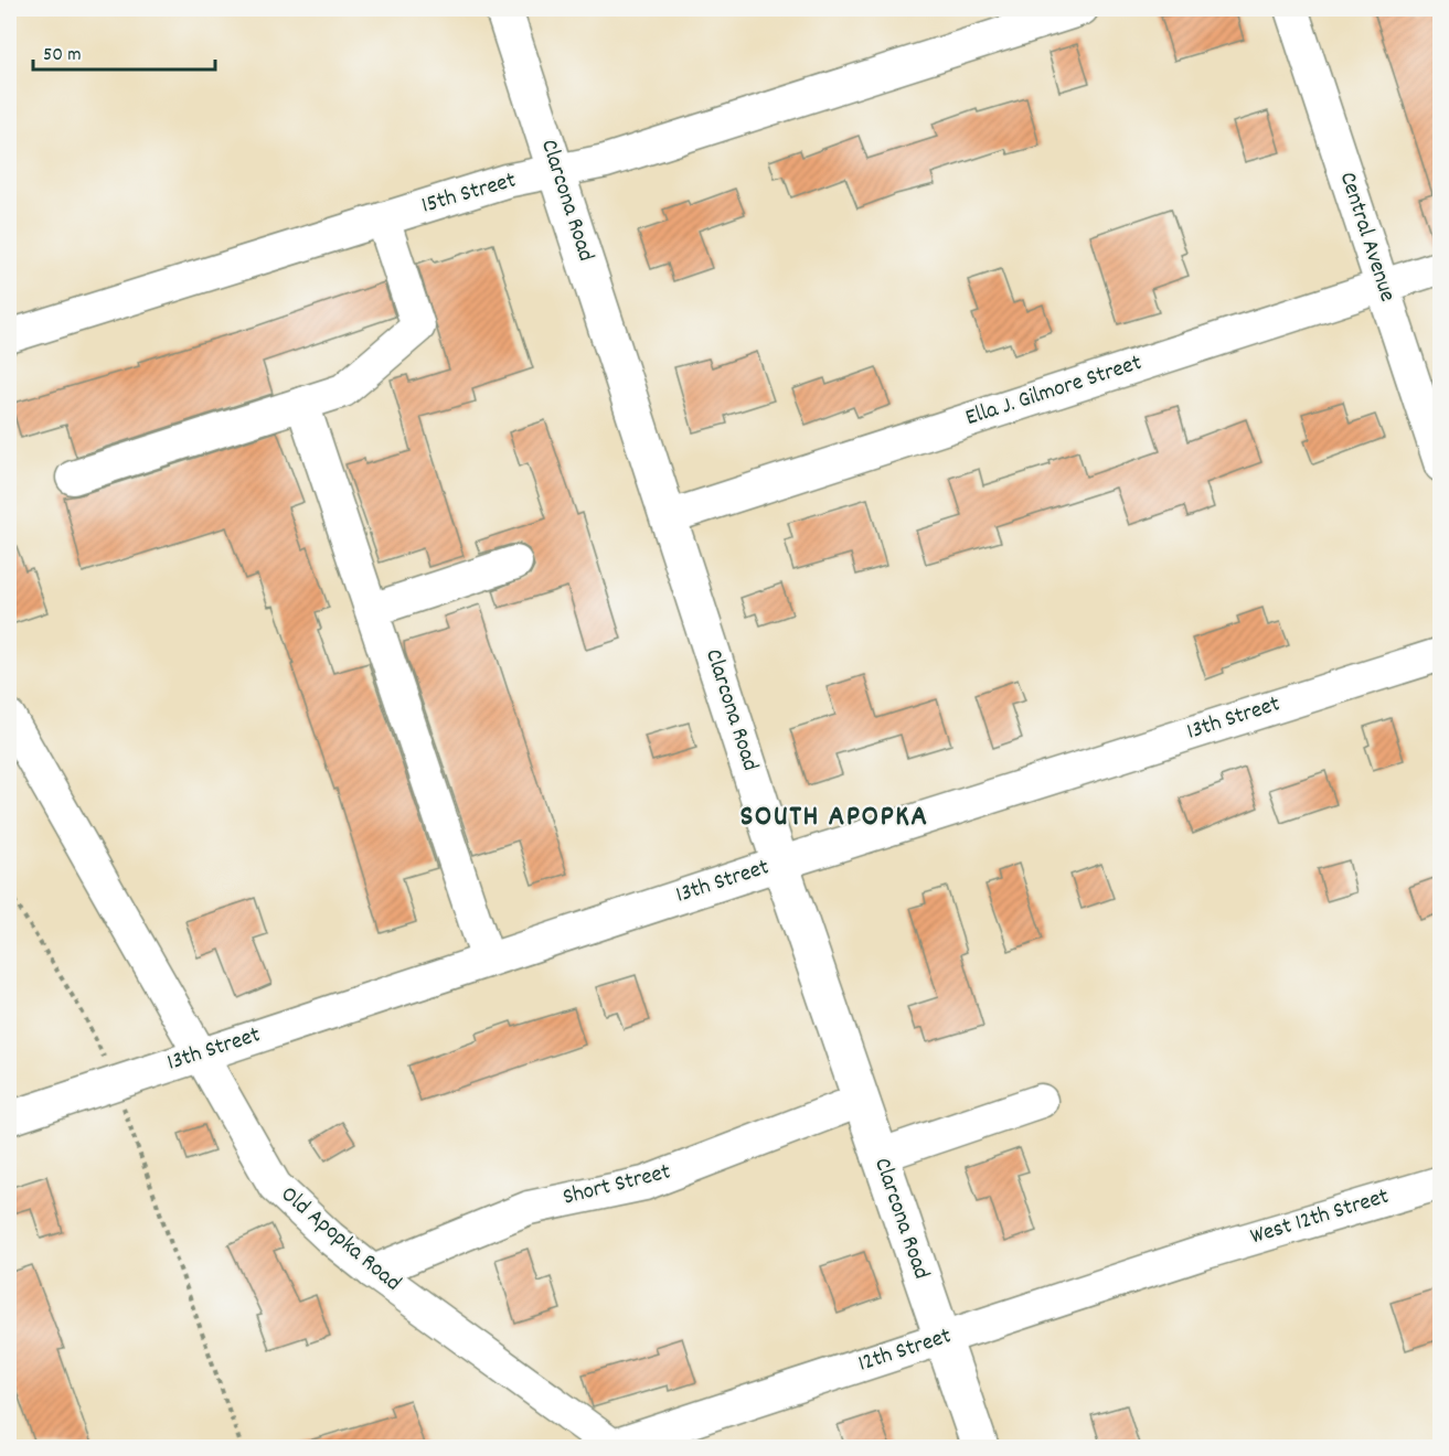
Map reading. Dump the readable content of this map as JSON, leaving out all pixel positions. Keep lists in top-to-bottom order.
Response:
{
  "streets": {
    "main road": ["Clarcona Road"],
    "street": [
      "15th Street",
      "Central Avenue",
      "Ella J. Gilmore Street",
      "13th Street",
      "Short Street",
      "West 12th Street",
      "Old Apopka Road",
      "12th Street"
    ]
  },
  "crossings": [
    ["15th Street", "Clarcona Road"],
    ["Clarcona Road", "Ella J. Gilmore Street"],
    ["Clarcona Road", "13th Street"],
    ["Clarcona Road", "Short Street"],
    ["Clarcona Road", "12th Street"],
    ["Central Avenue", "Ella J. Gilmore Street"],
    ["13th Street", "Old Apopka Road"],
    ["Short Street", "Old Apopka Road"],
    ["West 12th Street", "12th Street"],
    ["Old Apopka Road", "12th Street"]
  ],
  "districts": ["SOUTH APOPKA"],
  "scale_bar": "50 m"
}
